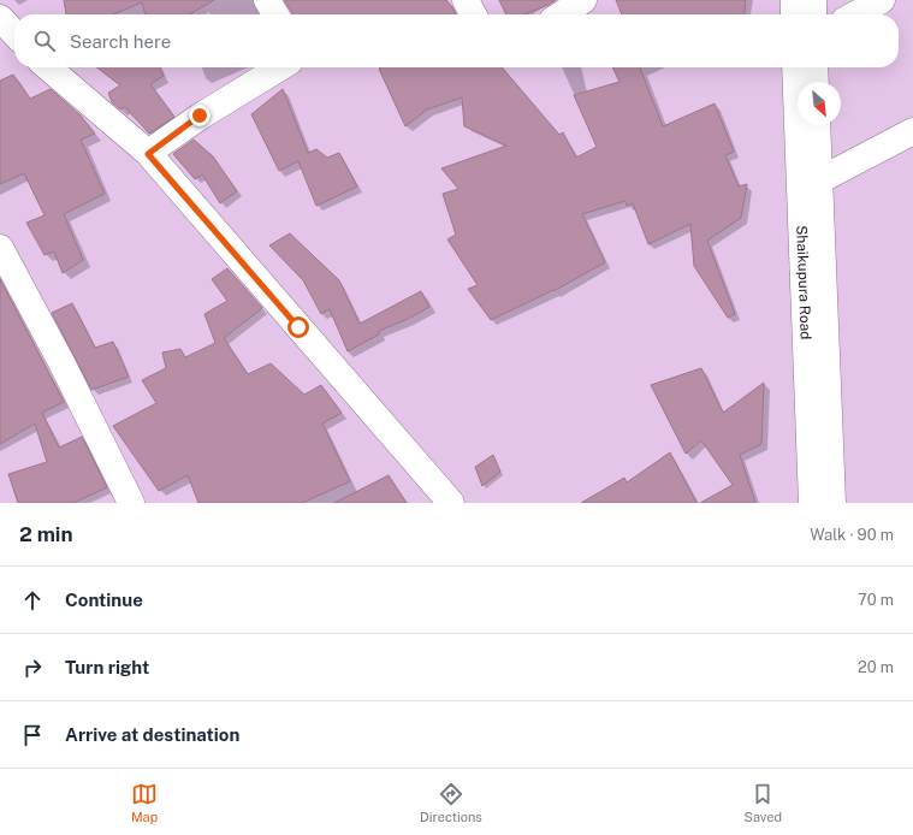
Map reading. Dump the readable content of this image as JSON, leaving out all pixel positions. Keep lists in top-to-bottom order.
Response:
{
  "streets": {
    "street": ["Shaikupura Road"]
  },
  "north": "bottom right",
  "page": {
    "search": "Search here",
    "heading": ["2 min", "Walk · 90 m"],
    "list": [
      ["Continue", "70 m"],
      ["Turn right", "20 m"],
      "Arrive at destination"
    ],
    "nav": ["Map", "Directions", "Saved"]
  }
}
